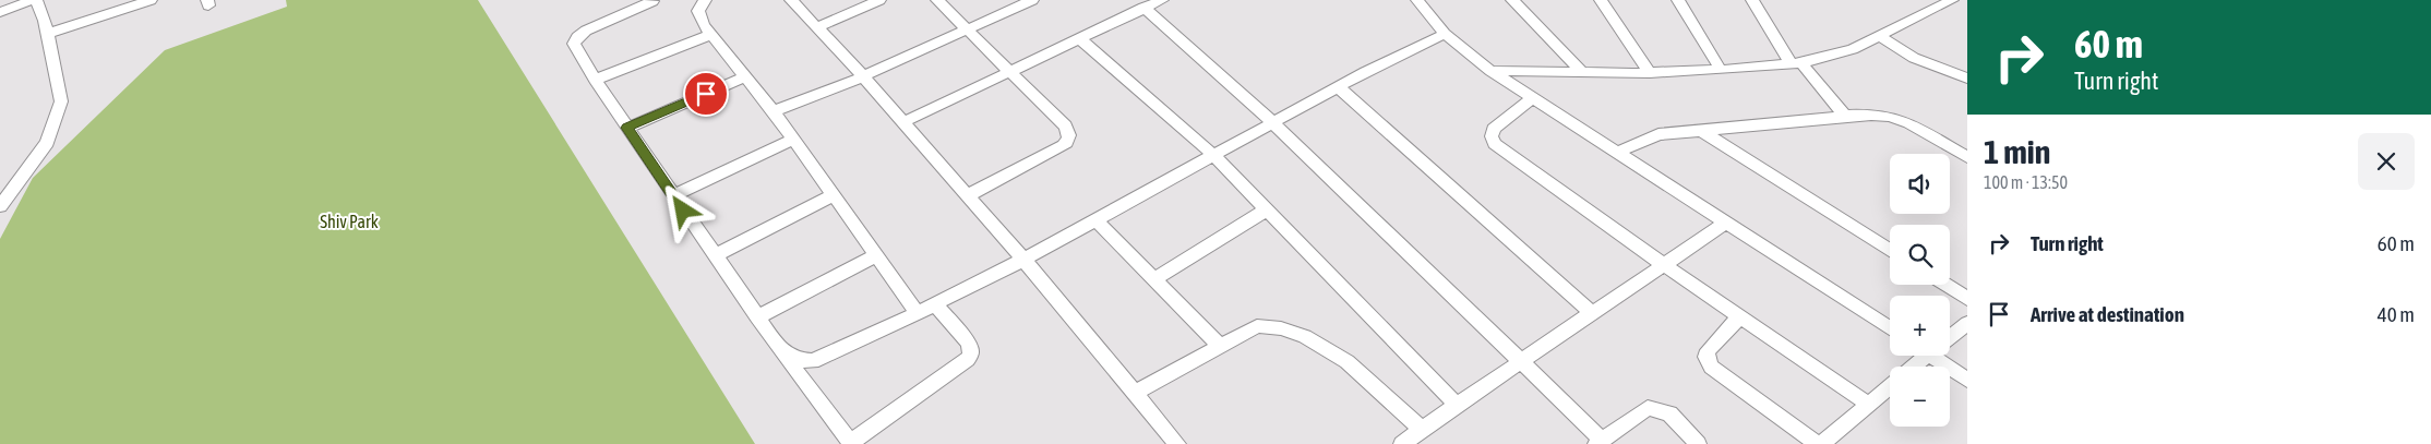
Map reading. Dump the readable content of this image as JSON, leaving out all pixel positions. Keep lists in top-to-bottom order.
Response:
{
  "parks": ["Shiv Park"],
  "page": {
    "turn": ["60 m", "Turn right"],
    "heading": ["1 min", "100 m · 13:50"],
    "map_buttons": ["+", "−"],
    "list": [
      {
        "name": "Turn right",
        "value": "60 m"
      },
      {
        "name": "Arrive at destination",
        "value": "40 m"
      }
    ]
  }
}
